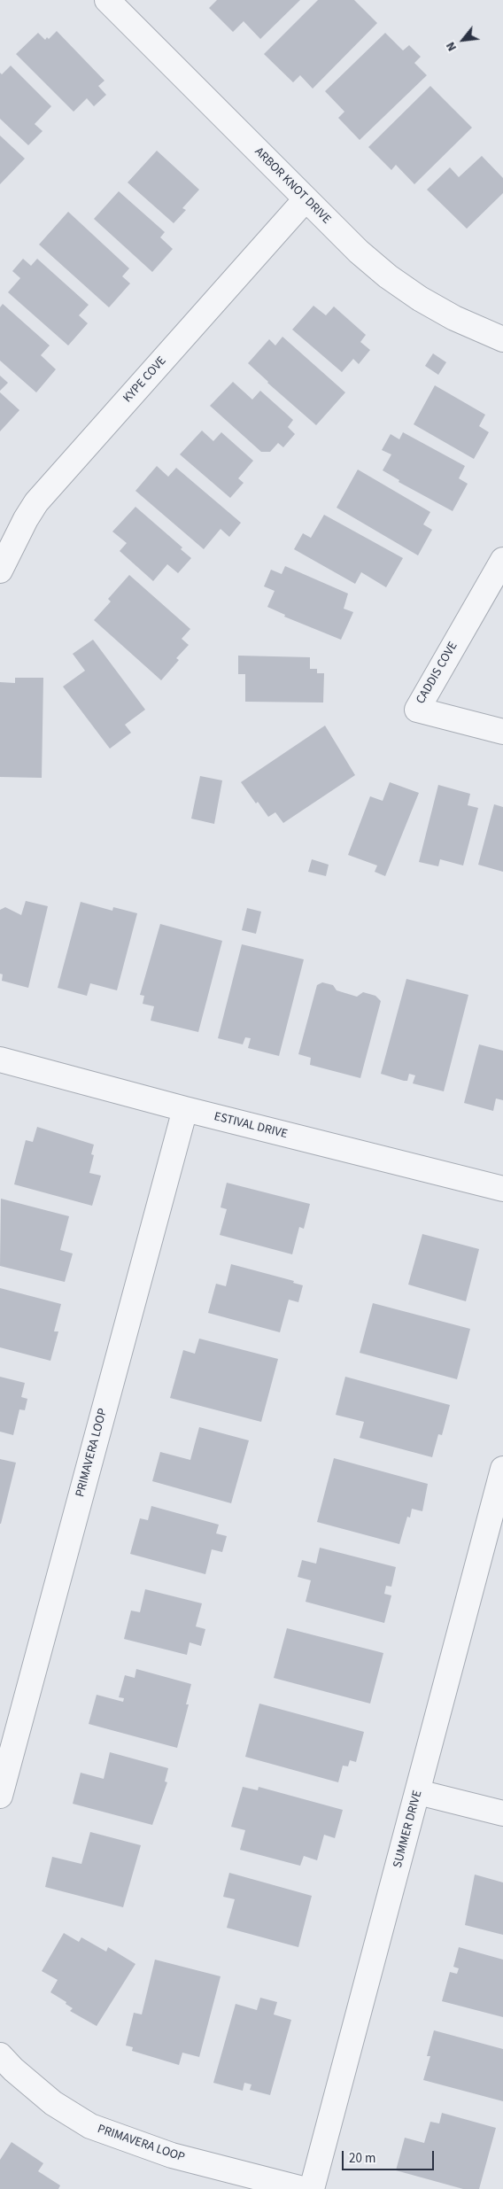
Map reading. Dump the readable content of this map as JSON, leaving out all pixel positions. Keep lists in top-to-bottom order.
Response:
{
  "streets": {
    "street": [
      "ARBOR KNOT DRIVE",
      "KYPE COVE",
      "CADDIS COVE",
      "ESTIVAL DRIVE",
      "PRIMAVERA LOOP",
      "SUMMER DRIVE"
    ]
  },
  "crossings": [
    ["ARBOR KNOT DRIVE", "KYPE COVE"],
    ["ESTIVAL DRIVE", "PRIMAVERA LOOP"]
  ],
  "scale_bar": "20 m",
  "north": "bottom left"
}
